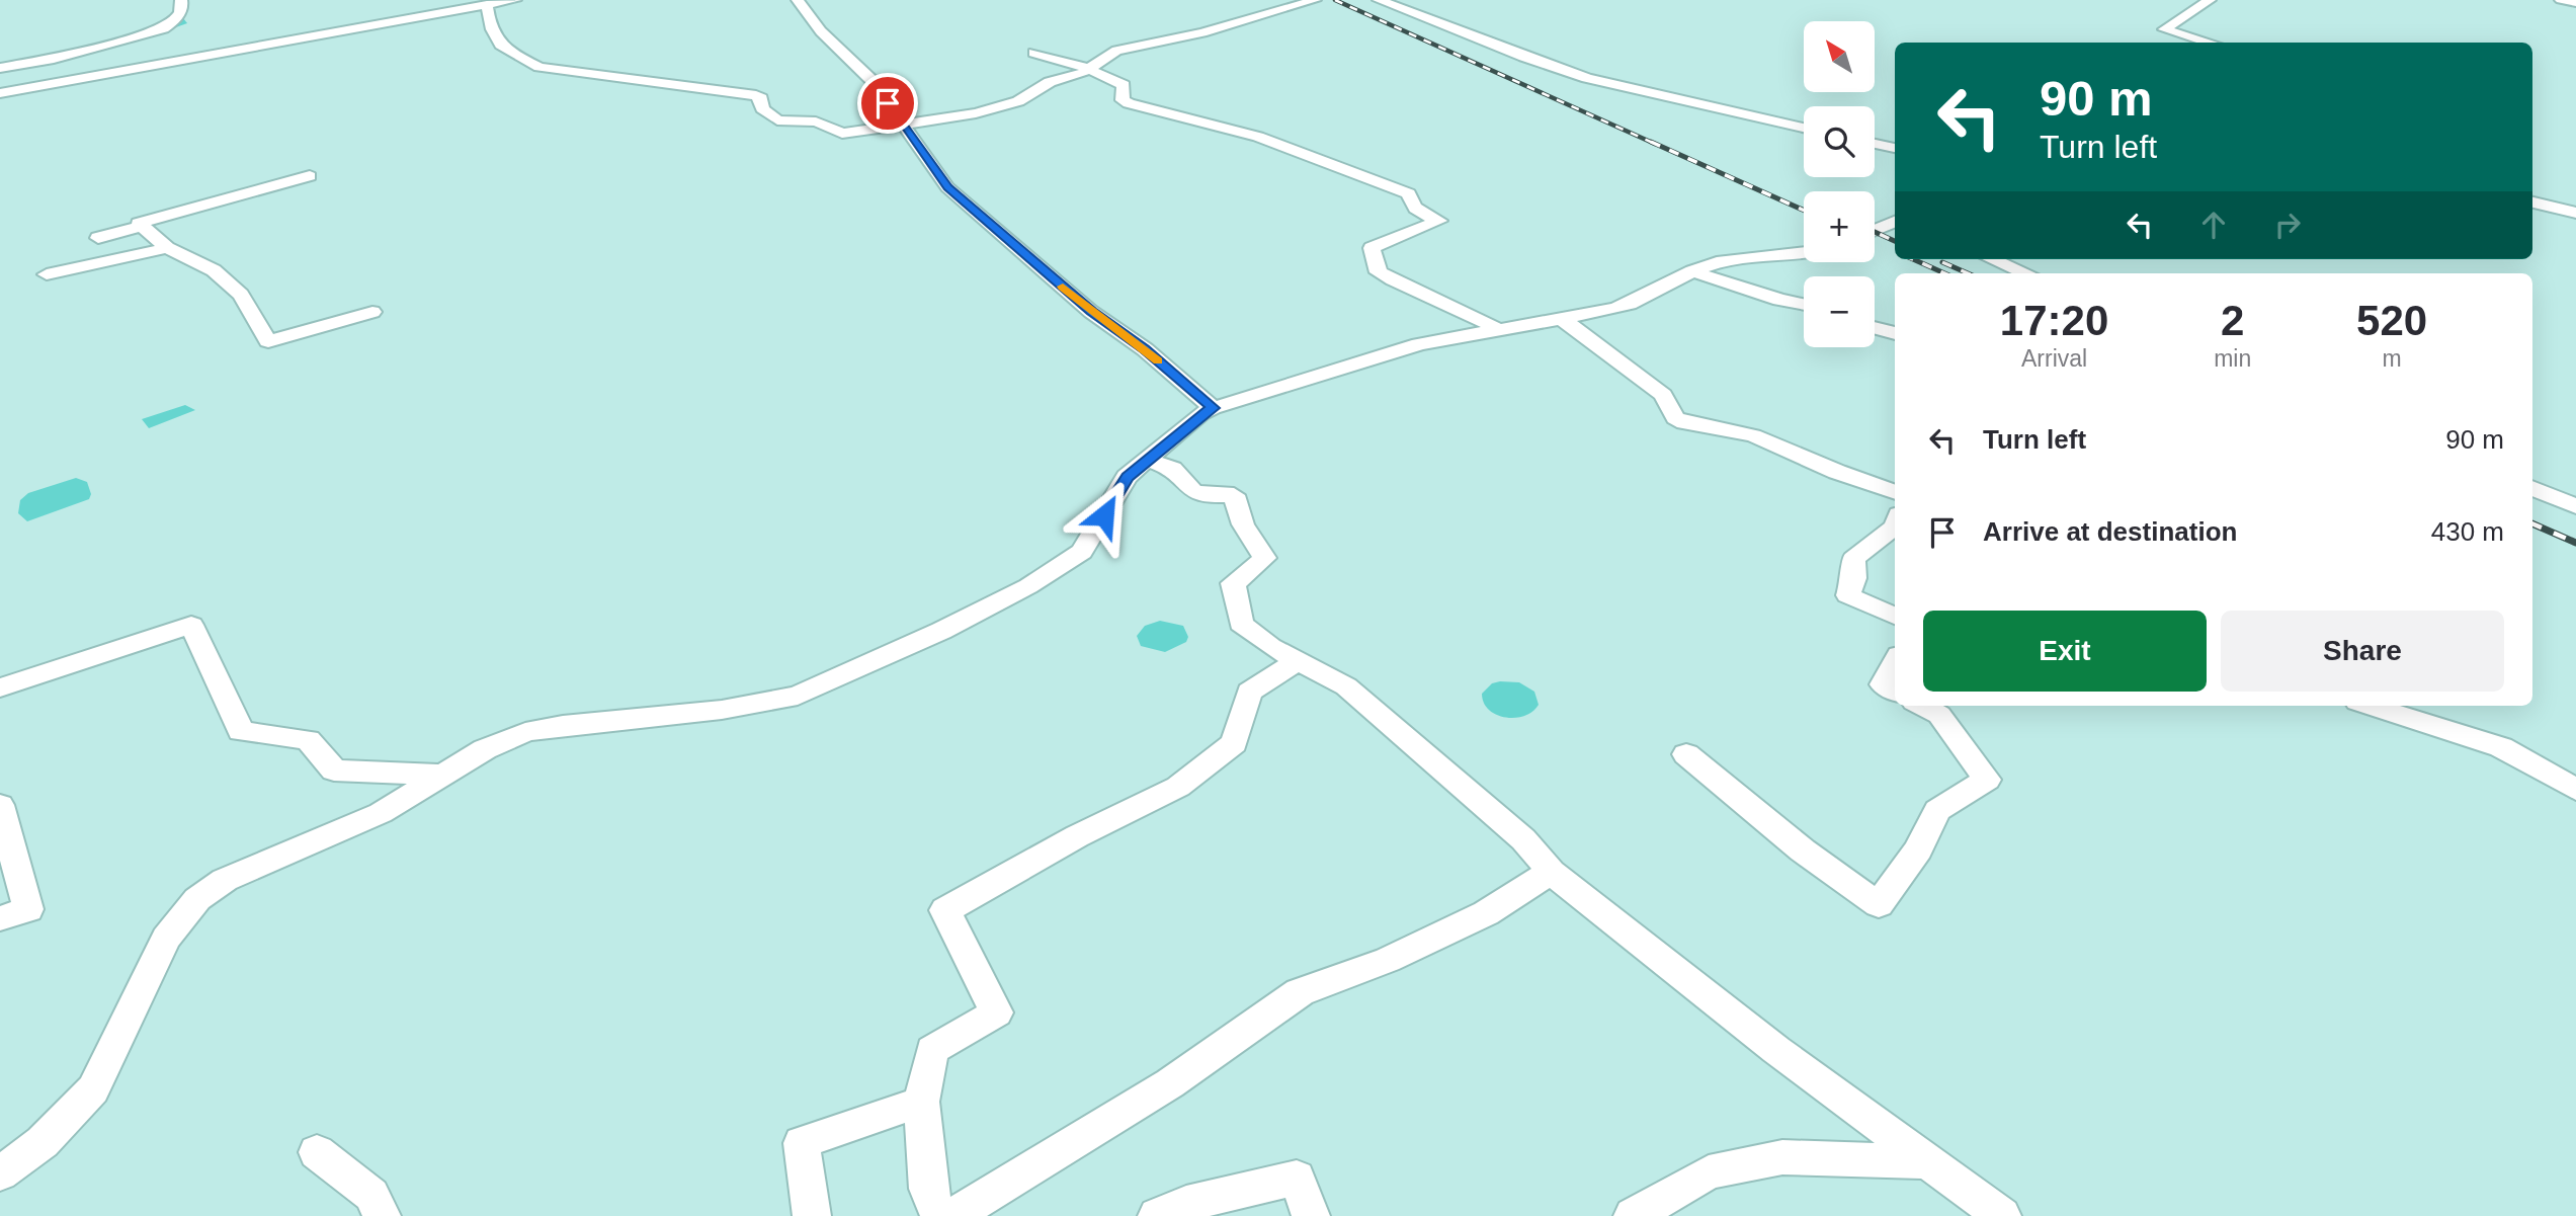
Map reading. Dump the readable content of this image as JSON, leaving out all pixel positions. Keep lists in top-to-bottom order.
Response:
{
  "north": "top left",
  "page": {
    "map_buttons": ["+", "−"],
    "turn": ["90 m", "Turn left"],
    "eta": [
      "17:20",
      "Arrival",
      "2",
      "min",
      "520",
      "m"
    ],
    "list": [
      {
        "name": "Turn left",
        "value": "90 m"
      },
      {
        "name": "Arrive at destination",
        "value": "430 m"
      }
    ],
    "buttons": ["Exit", "Share"]
  }
}
